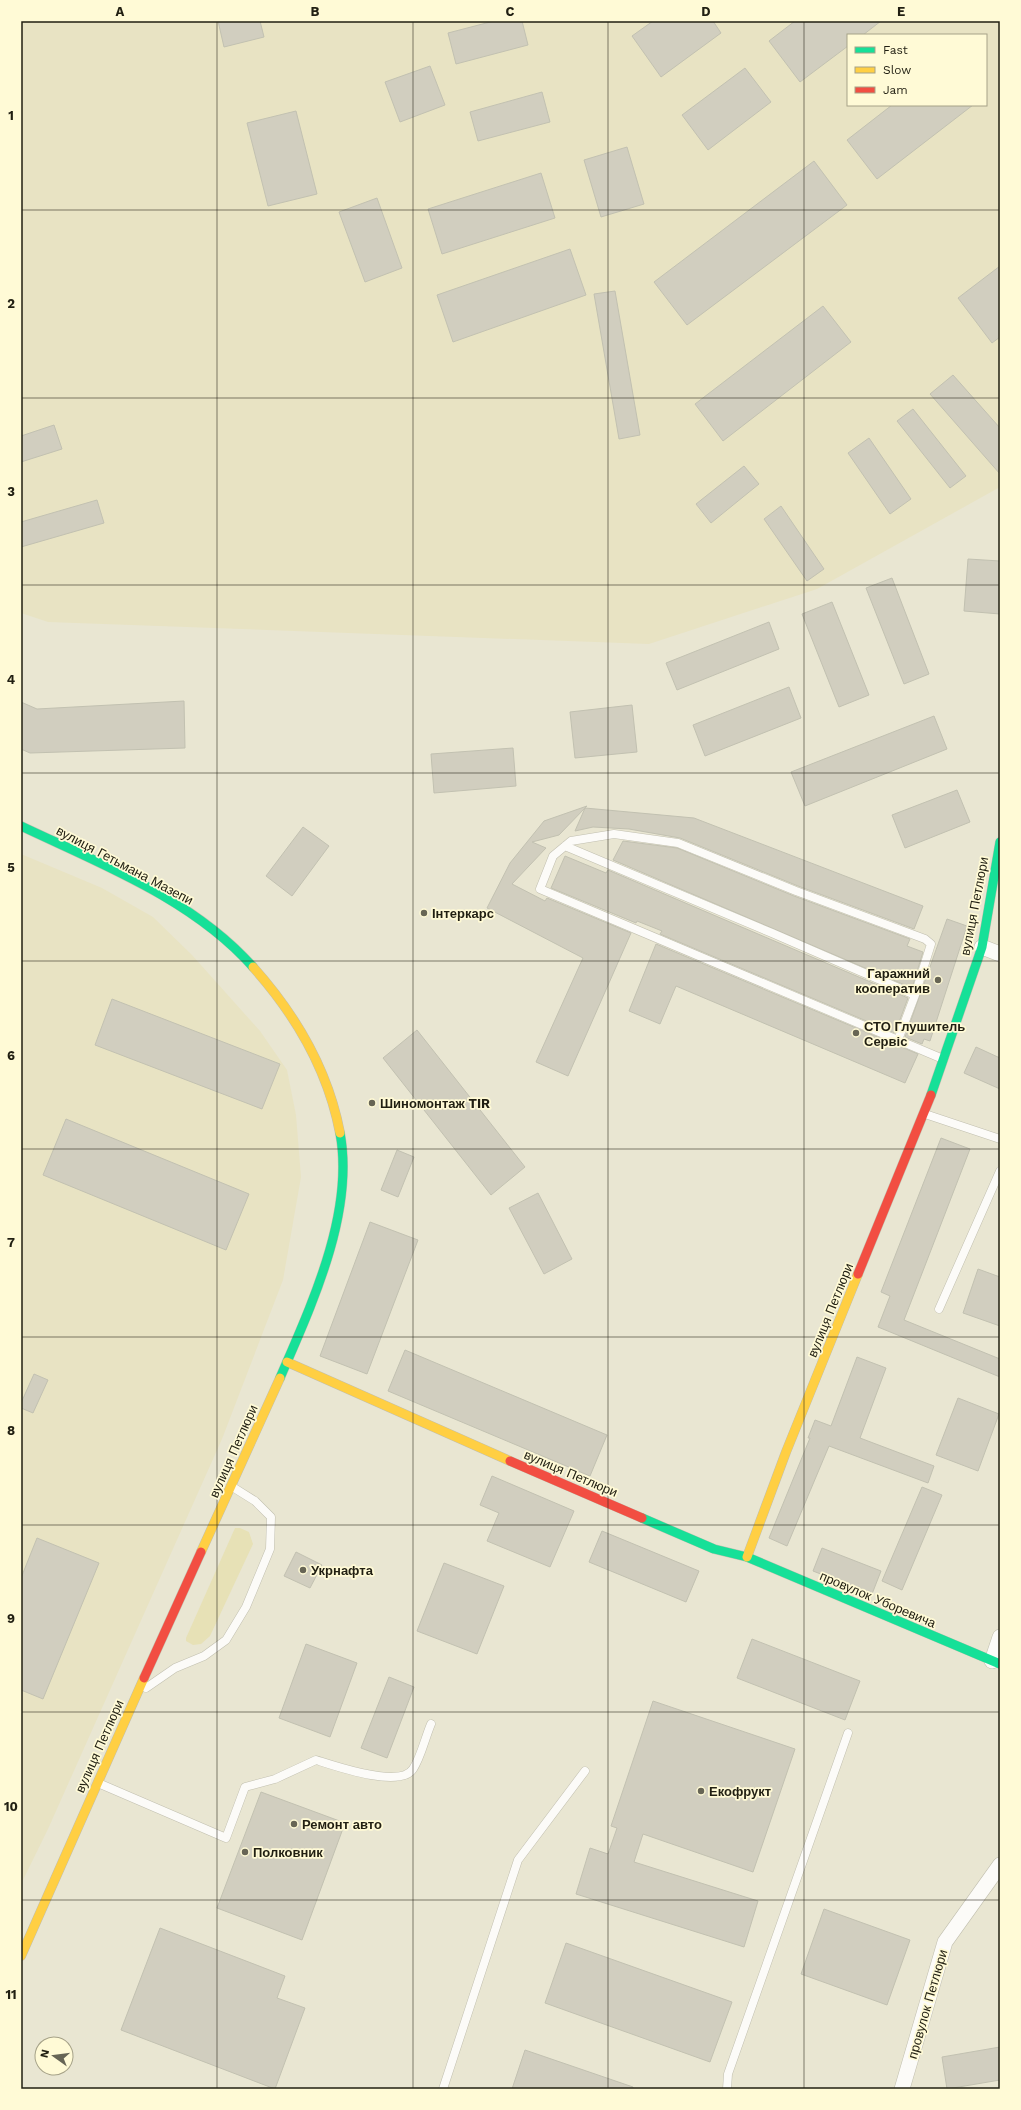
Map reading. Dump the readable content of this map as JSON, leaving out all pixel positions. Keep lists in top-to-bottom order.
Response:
{
  "streets": {
    "street": [
      "вулиця Гетьмана Мазепи",
      "вулиця Петлюри",
      "провулок Уборевича",
      "провулок Петлюри"
    ]
  },
  "crossings": [
    ["вулиця Гетьмана Мазепи", "вулиця Петлюри"],
    ["вулиця Петлюри", "провулок Уборевича"]
  ],
  "places": [
    "Інтеркарс",
    "Гаражний кооператив",
    "СТО Глушитель Сервіс",
    "Шиномонтаж TIR",
    "Укрнафта",
    "Екофрукт",
    "Ремонт авто",
    "Полковник"
  ],
  "legend": ["Fast", "Slow", "Jam"],
  "north": "left",
  "grid": {
    "columns": [
      "A",
      "B",
      "C",
      "D",
      "E"
    ],
    "rows": [
      "1",
      "2",
      "3",
      "4",
      "5",
      "6",
      "7",
      "8",
      "9",
      "10",
      "11"
    ]
  }
}
